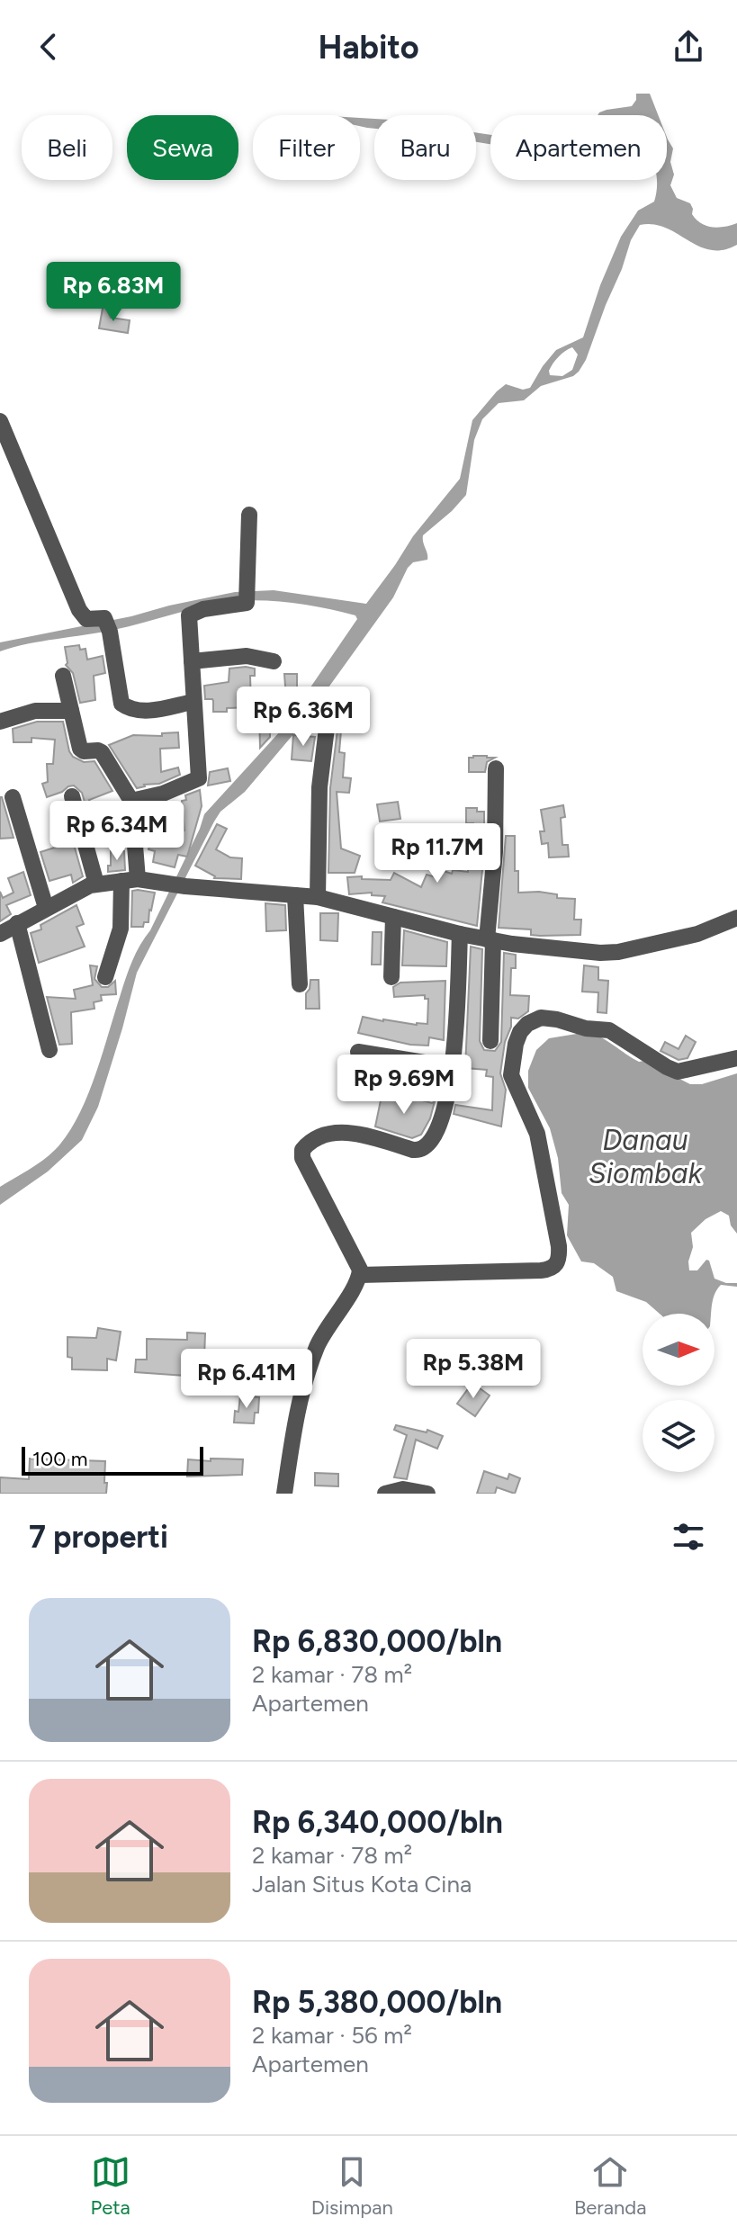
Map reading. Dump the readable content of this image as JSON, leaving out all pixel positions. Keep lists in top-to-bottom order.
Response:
{
  "water": ["Danau Siombak"],
  "scale_bar": "100 m",
  "north": "right",
  "page": {
    "header": "Habito",
    "chip": [
      "Beli",
      "Sewa",
      "Filter",
      "Baru",
      "Apartemen"
    ],
    "price": [
      "Rp 6.83M",
      "Rp 6.36M",
      "Rp 6.34M",
      "Rp 11.7M",
      "Rp 9.69M",
      "Rp 5.38M",
      "Rp 6.41M"
    ],
    "scale": "100 m",
    "heading": "7 properti",
    "list": [
      {
        "name": "Rp 6,830,000/bln",
        "note": "2 kamar · 78 m² · Apartemen"
      },
      {
        "name": "Rp 6,340,000/bln",
        "note": "2 kamar · 78 m² · Jalan Situs Kota Cina"
      },
      {
        "name": "Rp 5,380,000/bln",
        "note": "2 kamar · 56 m² · Apartemen"
      }
    ],
    "tabs": ["Peta", "Disimpan", "Beranda"]
  }
}
